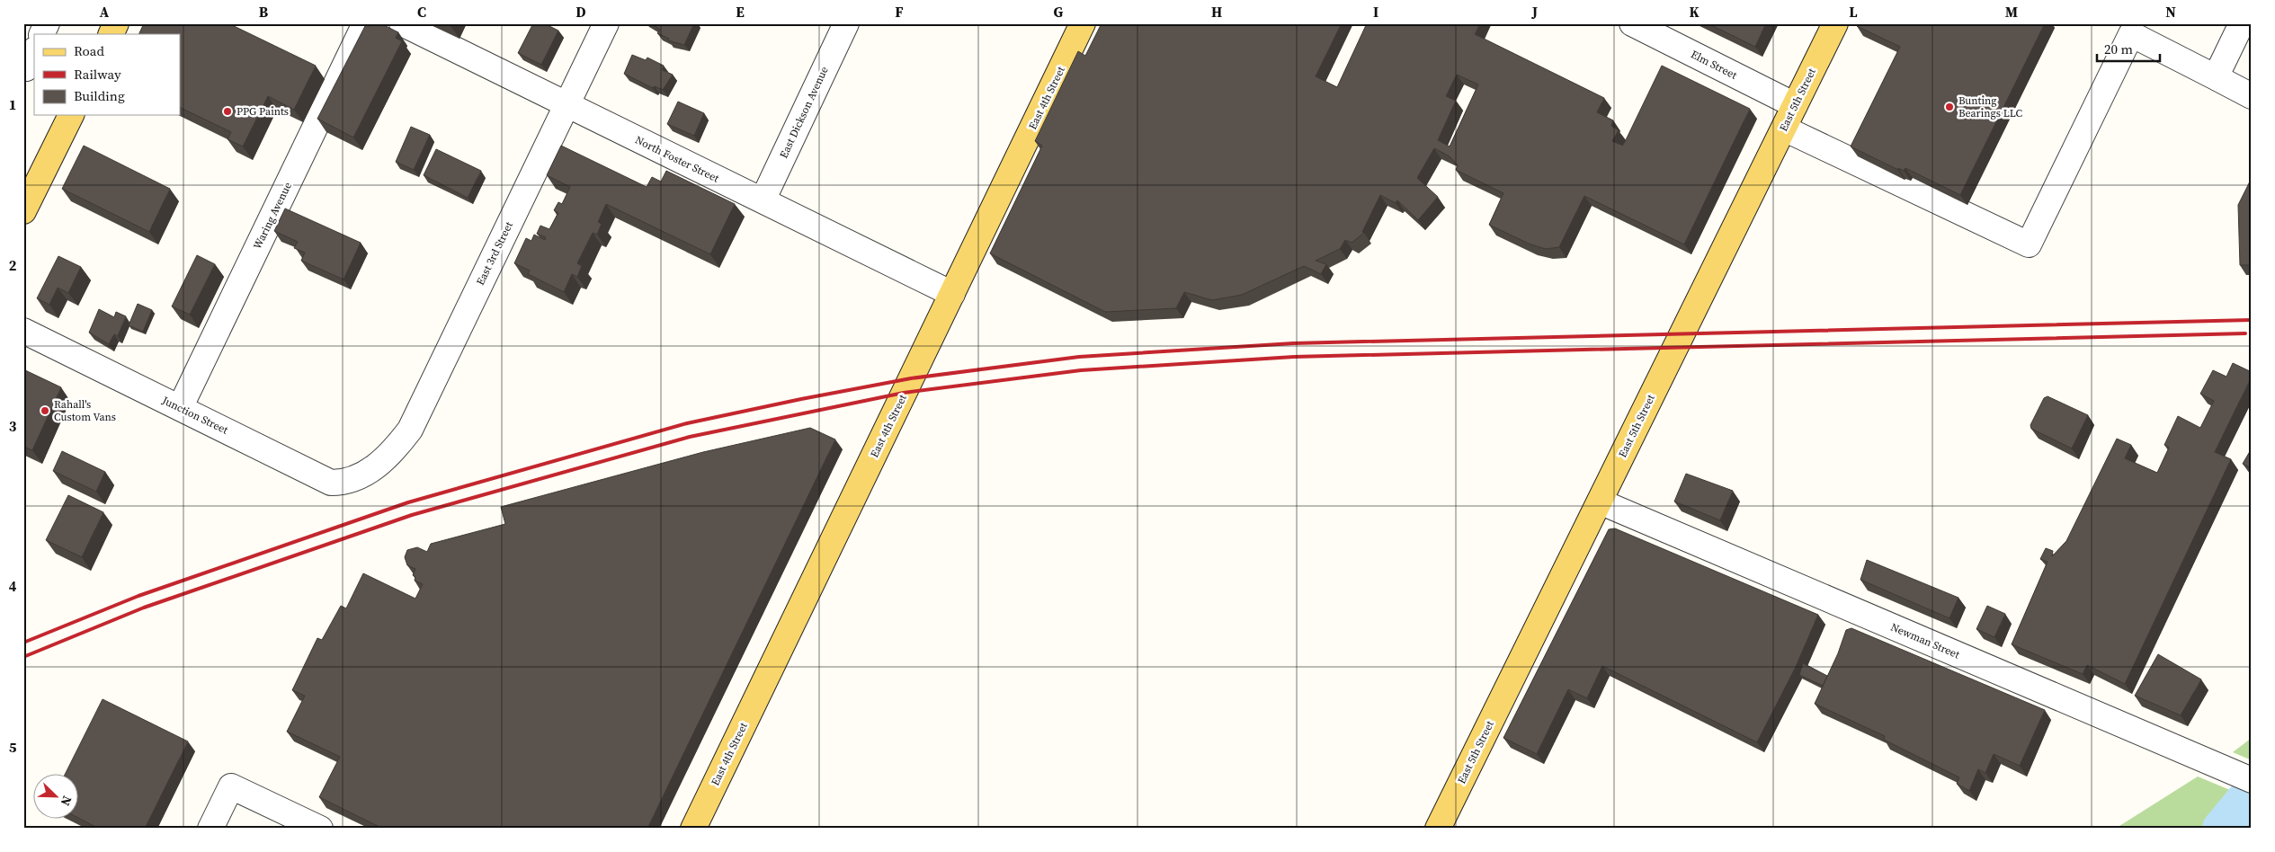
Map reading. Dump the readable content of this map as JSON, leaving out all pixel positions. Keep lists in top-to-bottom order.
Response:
{
  "streets": {
    "main road": ["East 4th Street", "East 5th Street"],
    "street": [
      "Elm Street",
      "East Dickson Avenue",
      "North Foster Street",
      "Waring Avenue",
      "East 3rd Street",
      "Junction Street",
      "Newman Street"
    ]
  },
  "crossings": [
    ["Elm Street", "East 5th Street"],
    ["East 4th Street", "North Foster Street"],
    ["East 5th Street", "Newman Street"],
    ["East Dickson Avenue", "North Foster Street"],
    ["North Foster Street", "East 3rd Street"],
    ["Waring Avenue", "Junction Street"],
    ["East 3rd Street", "Junction Street"]
  ],
  "places": ["Bunting Bearings LLC", "PPG Paints", "Rahall's Custom Vans"],
  "legend": ["Road", "Railway", "Building"],
  "scale_bar": "20 m",
  "north": "bottom right",
  "grid": {
    "columns": [
      "A",
      "B",
      "C",
      "D",
      "E",
      "F",
      "G",
      "H",
      "I",
      "J",
      "K",
      "L",
      "M",
      "N"
    ],
    "rows": [
      "1",
      "2",
      "3",
      "4",
      "5"
    ]
  }
}
